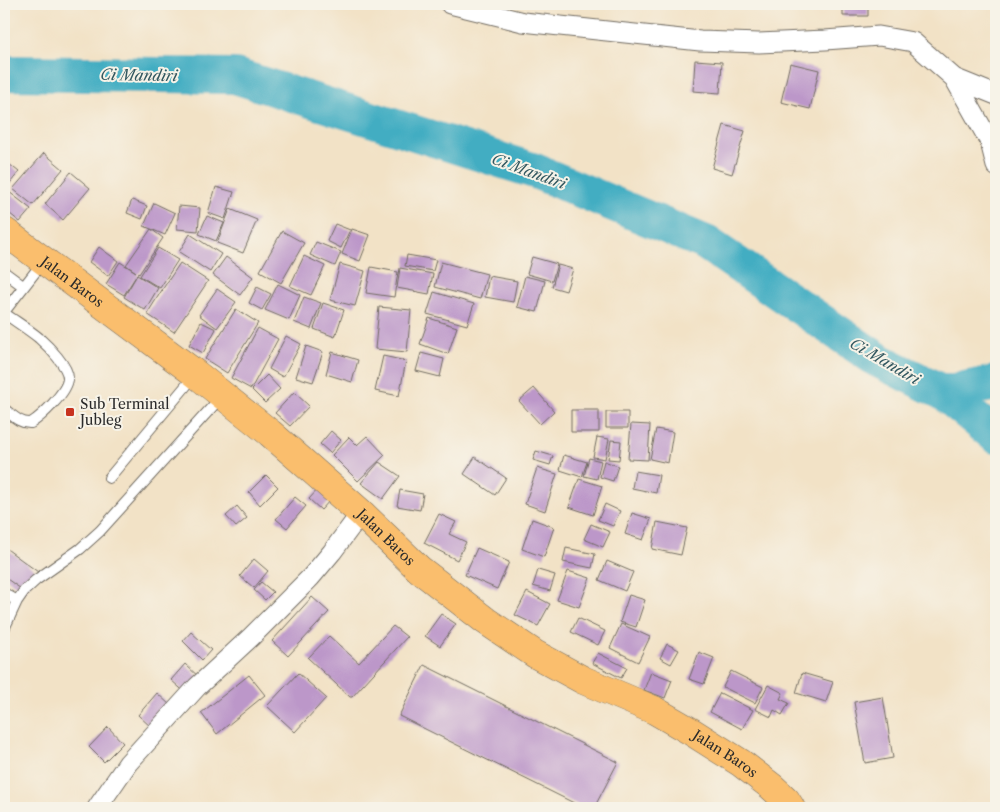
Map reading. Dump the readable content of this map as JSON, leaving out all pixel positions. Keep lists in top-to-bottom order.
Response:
{
  "streets": {
    "main road": ["Jalan Baros"]
  },
  "water": ["Ci Mandiri"],
  "places": {
    "transit": ["Sub Terminal Jubleg"]
  }
}
